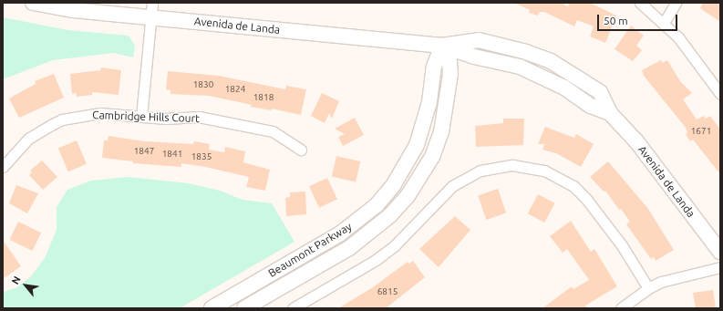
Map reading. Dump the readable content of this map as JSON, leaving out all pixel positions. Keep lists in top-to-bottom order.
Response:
{
  "streets": {
    "street": ["Avenida de Landa", "Cambridge Hills Court", "Beaumont Parkway"]
  },
  "crossings": [
    ["Avenida de Landa", "Beaumont Parkway"]
  ],
  "house_numbers": [
    "1830",
    "1824",
    "1818",
    "1671",
    "1847",
    "1841",
    "1835",
    "6815"
  ],
  "scale_bar": "50 m",
  "north": "top left"
}
